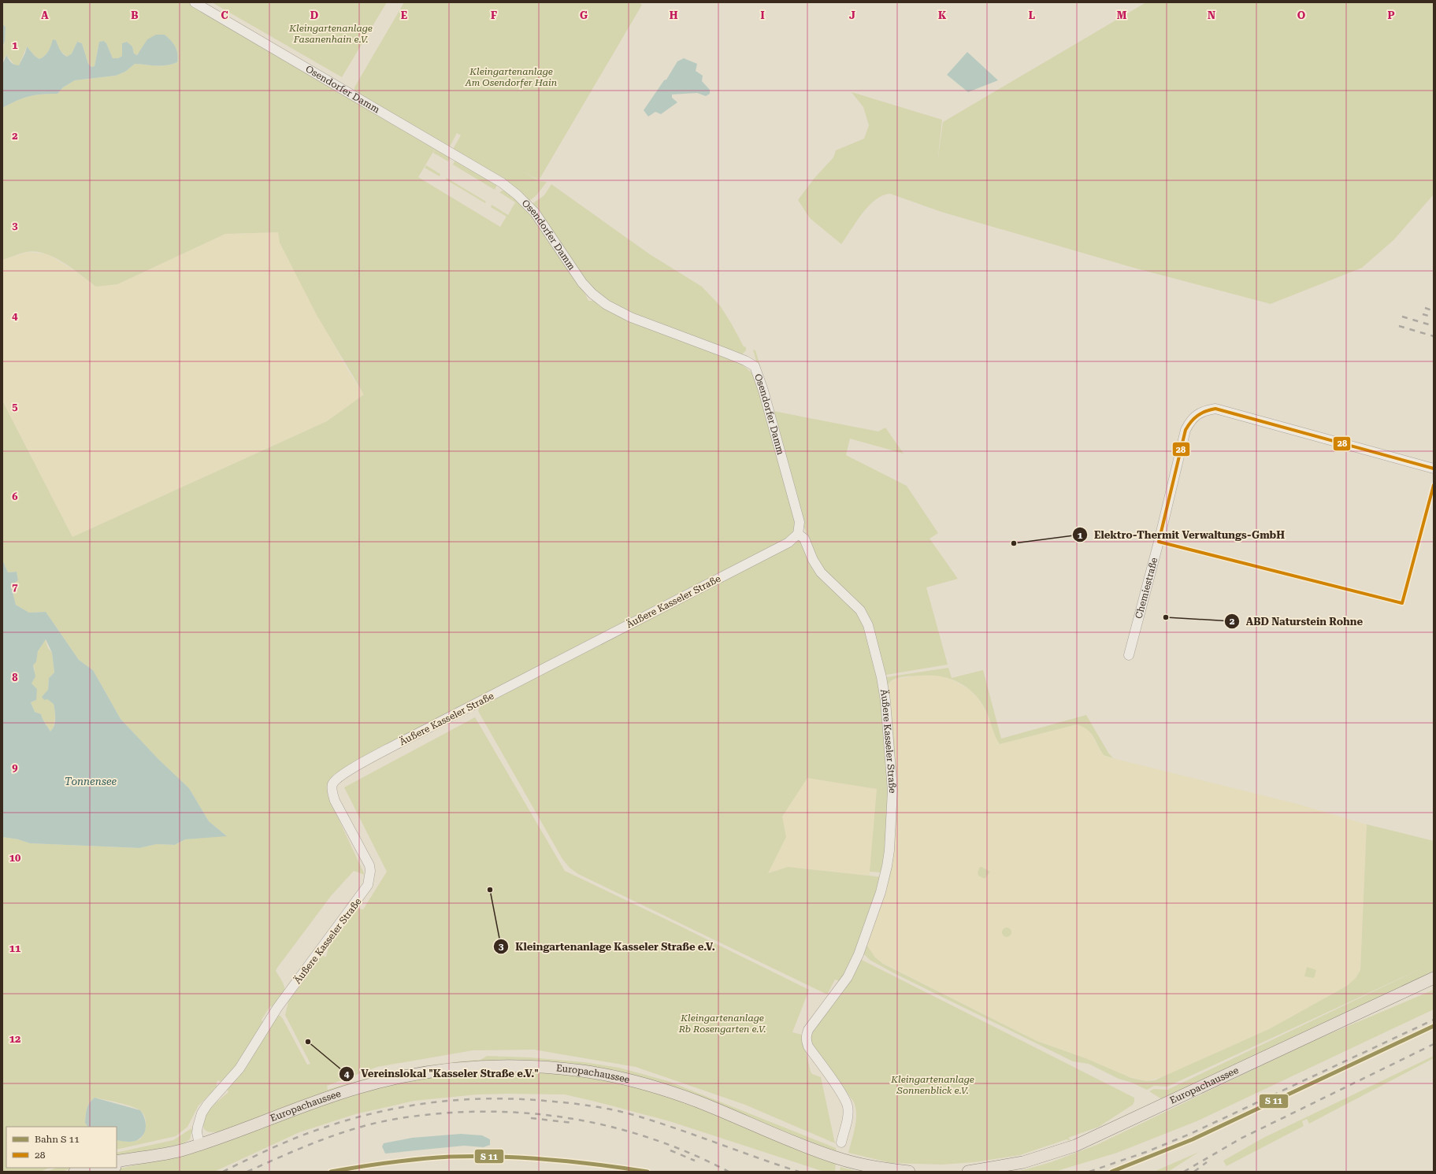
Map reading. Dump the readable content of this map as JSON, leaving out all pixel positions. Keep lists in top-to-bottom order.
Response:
{
  "streets": {
    "main road": ["Europachaussee"],
    "street": ["Osendorfer Damm", "Chemiestraße", "Äußere Kasseler Straße"]
  },
  "crossings": [
    ["Osendorfer Damm", "Äußere Kasseler Straße"],
    ["Äußere Kasseler Straße", "Europachaussee"]
  ],
  "water": ["Tonnensee"],
  "parks": [
    "Kleingartenanlage Fasanenhain e.V.",
    "Kleingartenanlage Am Osendorfer Hain",
    "Kleingartenanlage Rb Rosengarten e.V.",
    "Kleingartenanlage Sonnenblick e.V."
  ],
  "places": [
    "Elektro-Thermit Verwaltungs-GmbH",
    "ABD Naturstein Rohne",
    "Kleingartenanlage Kasseler Straße e.V.",
    "Vereinslokal \"Kasseler Straße e.V.\""
  ],
  "lines": ["transit line 28"],
  "legend": ["Bahn S 11", "28"],
  "grid": {
    "columns": [
      "A",
      "B",
      "C",
      "D",
      "E",
      "F",
      "G",
      "H",
      "I",
      "J",
      "K",
      "L",
      "M",
      "N",
      "O",
      "P"
    ],
    "rows": [
      "1",
      "2",
      "3",
      "4",
      "5",
      "6",
      "7",
      "8",
      "9",
      "10",
      "11",
      "12"
    ]
  }
}
